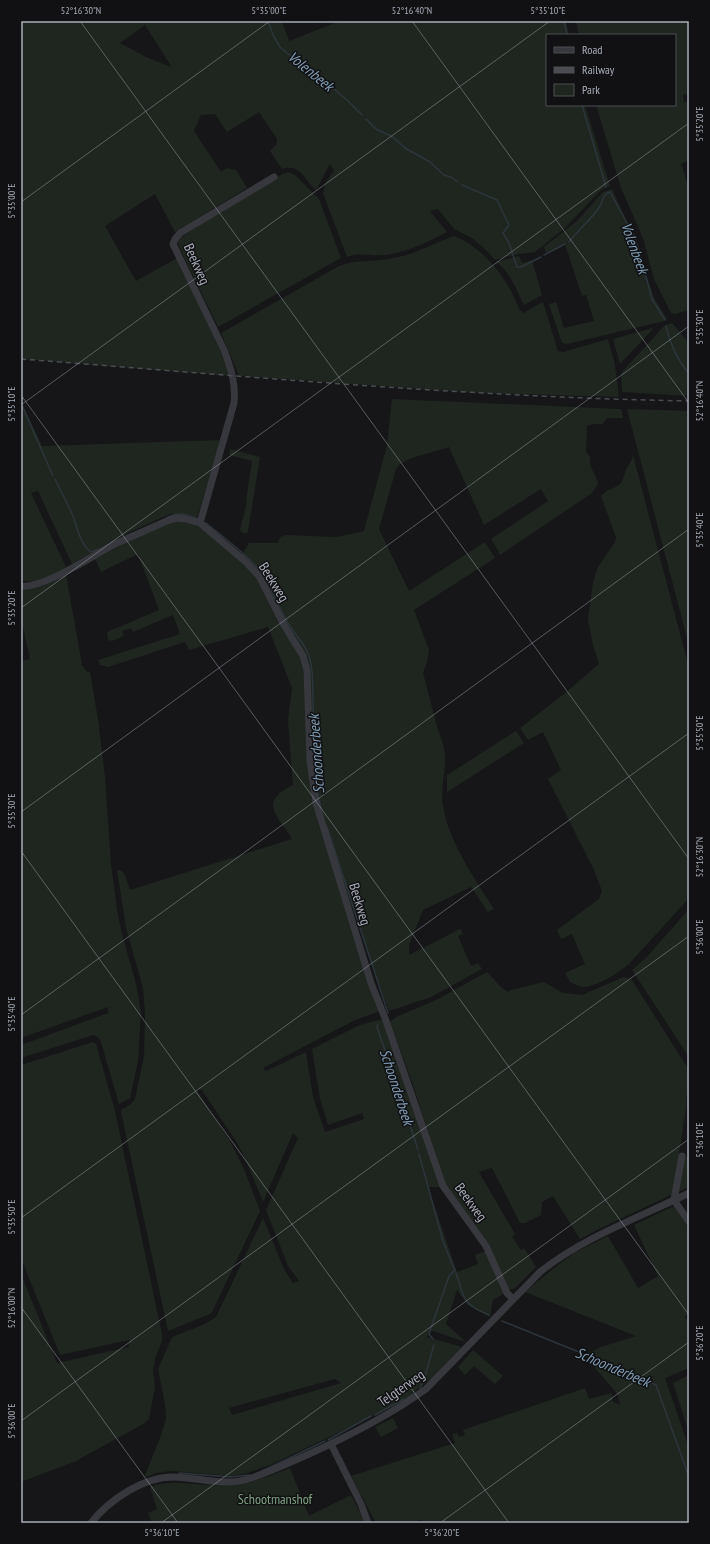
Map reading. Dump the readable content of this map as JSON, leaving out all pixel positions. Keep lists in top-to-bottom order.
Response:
{
  "streets": {
    "street": ["Beekweg", "Telgterweg"]
  },
  "crossings": [
    ["Beekweg", "Telgterweg"]
  ],
  "water": ["Volenbeek", "Schoonderbeek"],
  "parks": ["Schootmanshof"],
  "legend": ["Road", "Railway", "Park"],
  "coordinates": [
    "52°16'30\"N",
    "5°35'00\"E",
    "52°16'40\"N",
    "5°35'10\"E",
    "5°35'20\"E",
    "5°35'30\"E",
    "5°35'40\"E",
    "5°35'50\"E",
    "5°36'00\"E",
    "5°36'10\"E",
    "52°16'00\"N",
    "5°36'20\"E"
  ]
}
